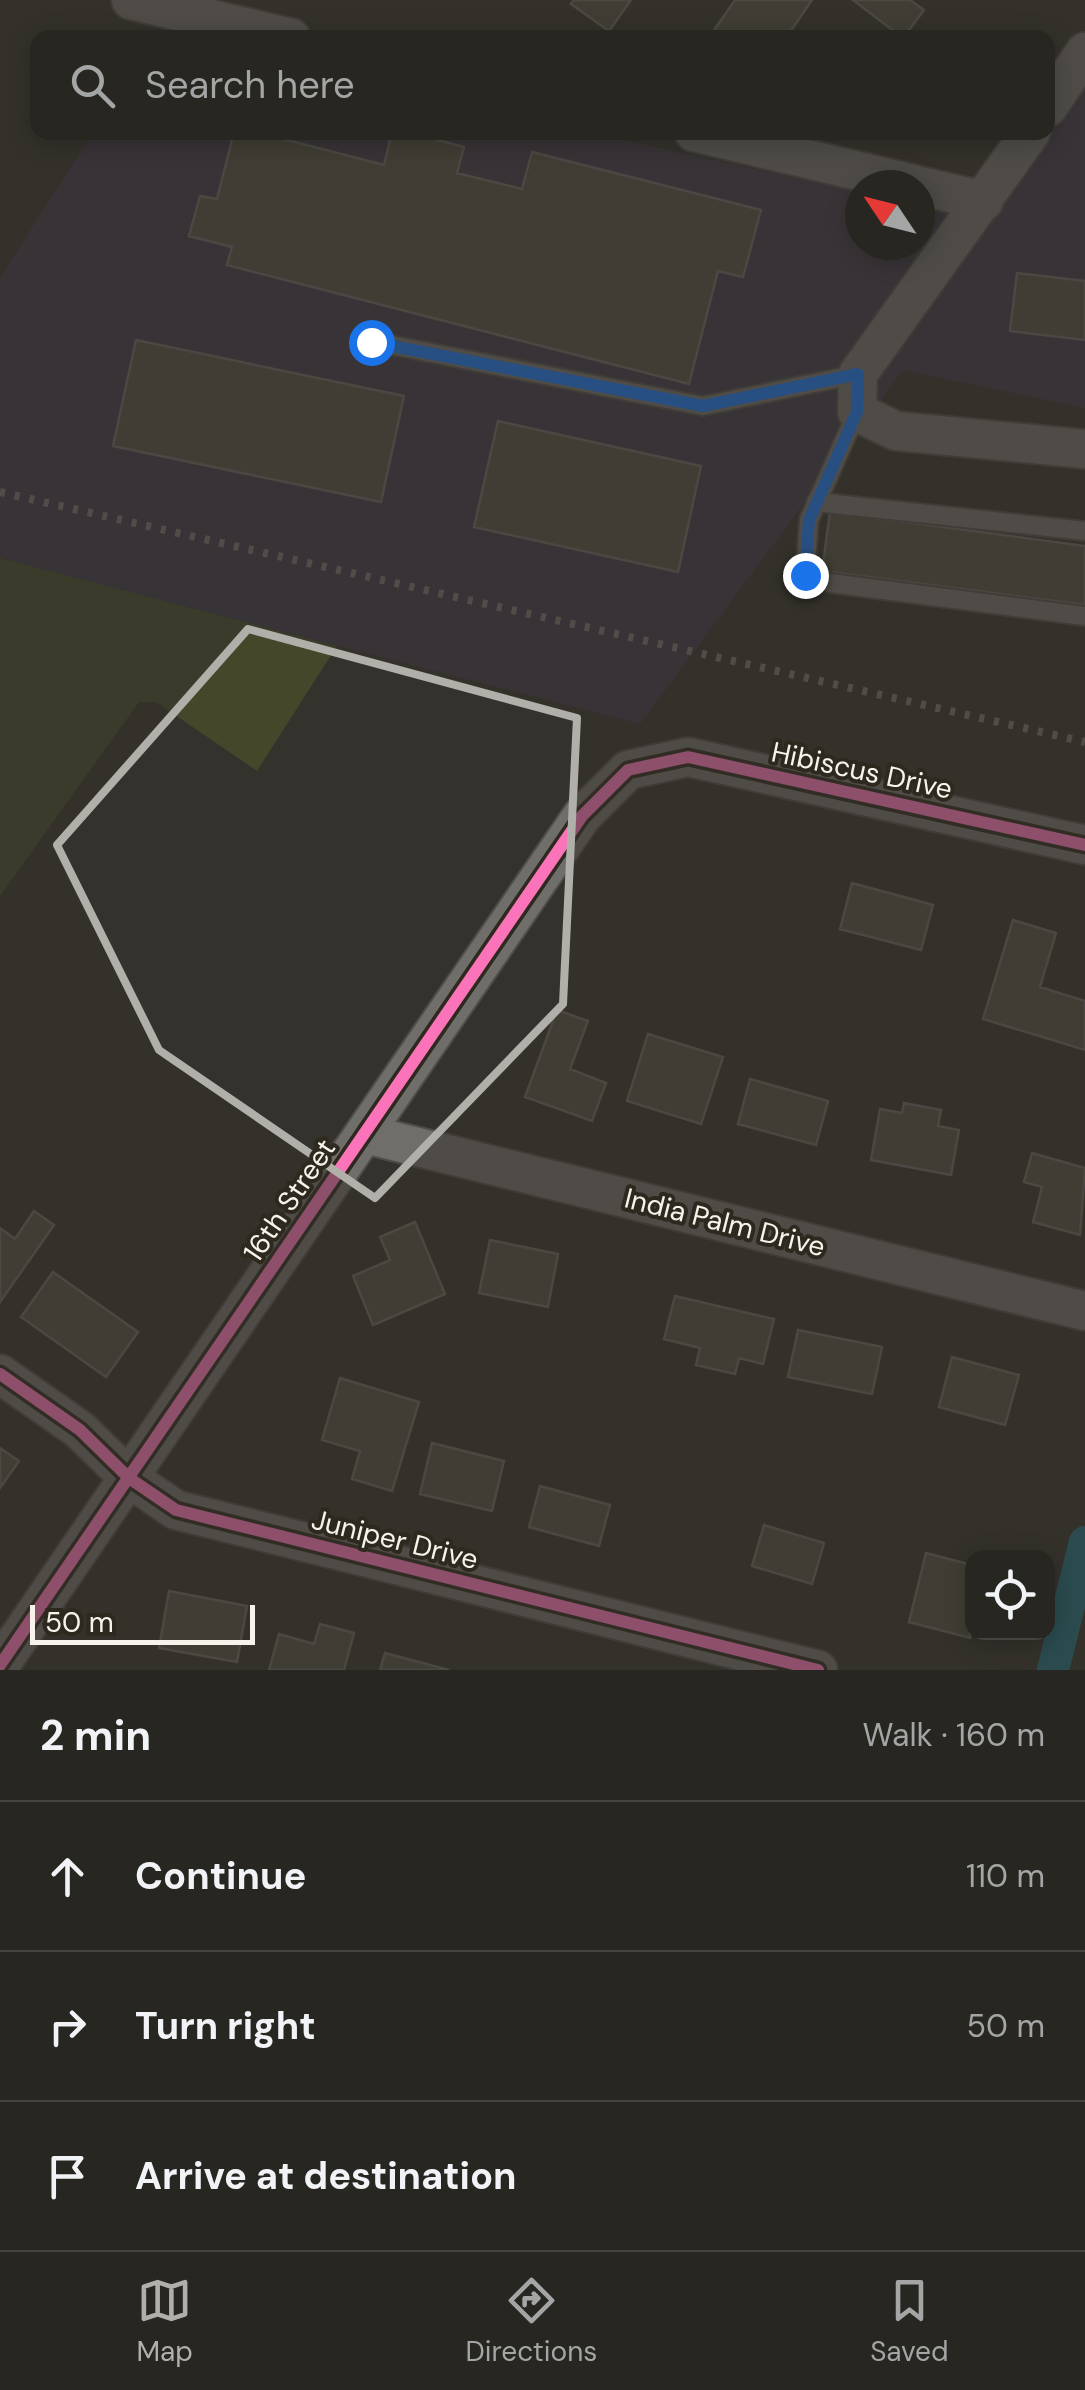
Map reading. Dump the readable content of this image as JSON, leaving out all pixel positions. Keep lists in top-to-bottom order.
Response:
{
  "streets": {
    "street": [
      "Hibiscus Drive",
      "16th Street",
      "India Palm Drive",
      "Juniper Drive"
    ]
  },
  "crossings": [
    ["Hibiscus Drive", "16th Street"],
    ["16th Street", "India Palm Drive"],
    ["16th Street", "Juniper Drive"]
  ],
  "scale_bar": "50 m",
  "north": "top left",
  "page": {
    "search": "Search here",
    "scale": "50 m",
    "heading": ["2 min", "Walk · 160 m"],
    "list": [
      ["Continue", "110 m"],
      ["Turn right", "50 m"],
      "Arrive at destination"
    ],
    "nav": ["Map", "Directions", "Saved"]
  }
}
